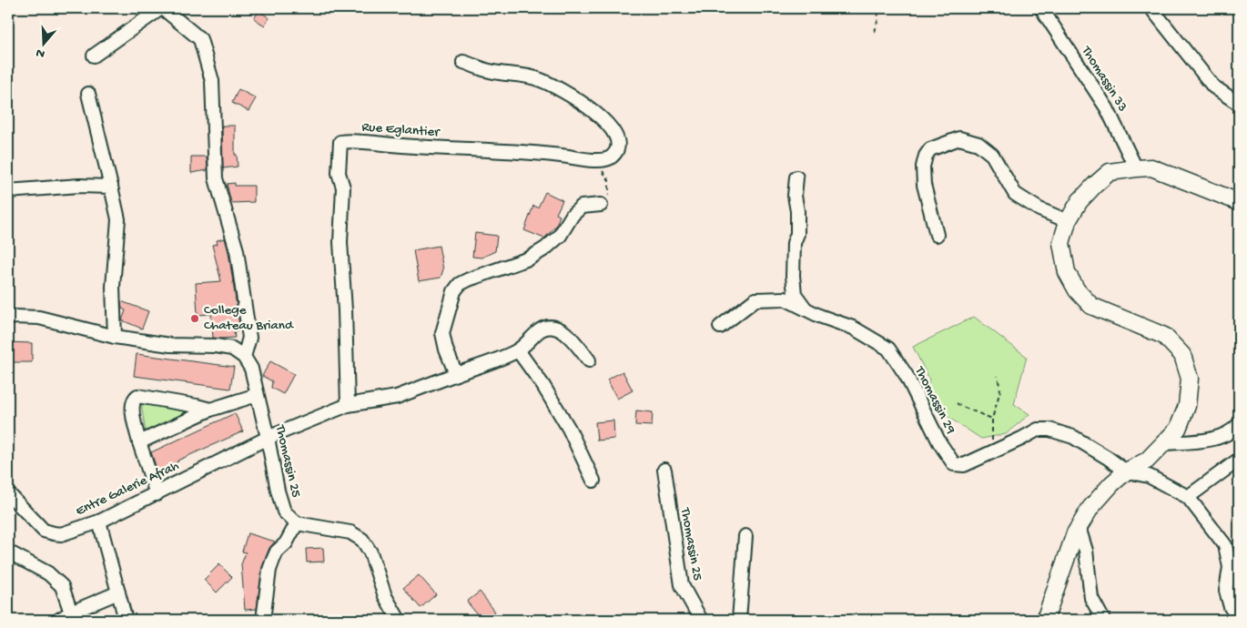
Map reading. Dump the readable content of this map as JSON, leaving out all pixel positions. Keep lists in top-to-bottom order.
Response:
{
  "streets": {
    "street": [
      "Thomassin 33",
      "Rue Eglantier",
      "Thomassin 29",
      "Thomassin 25",
      "Entre Galerie Afrah"
    ]
  },
  "crossings": [
    ["Thomassin 25", "Entre Galerie Afrah"]
  ],
  "places": ["College Chateau Briand"],
  "north": "bottom"
}
